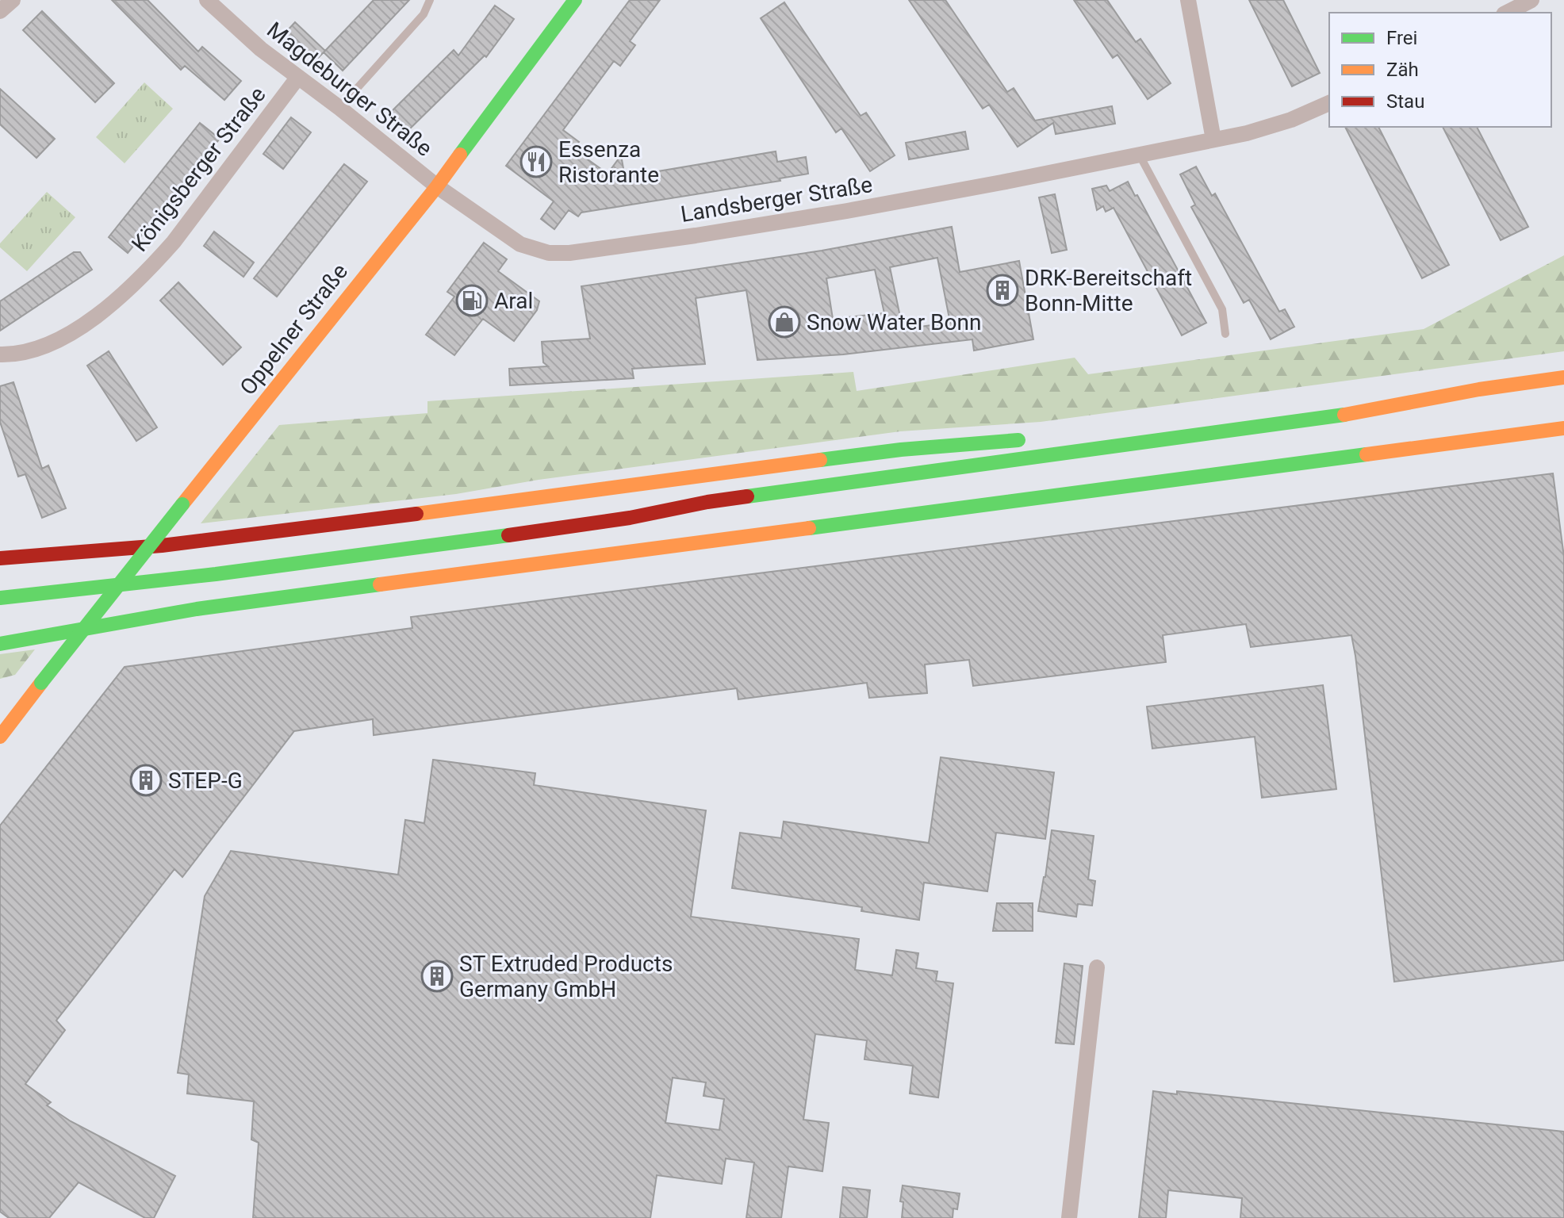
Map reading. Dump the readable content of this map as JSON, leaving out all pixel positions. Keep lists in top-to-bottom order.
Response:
{
  "streets": {
    "main road": ["Oppelner Straße"],
    "street": ["Magdeburger Straße", "Königsberger Straße", "Landsberger Straße"]
  },
  "crossings": [
    ["Magdeburger Straße", "Königsberger Straße"],
    ["Magdeburger Straße", "Landsberger Straße"],
    ["Magdeburger Straße", "Oppelner Straße"],
    ["Landsberger Straße", "Oppelner Straße"]
  ],
  "places": {
    "restaurant": ["Essenza Ristorante"],
    "building": ["DRK-Bereitschaft Bonn-Mitte", "STEP-G", "ST Extruded Products Germany GmbH"],
    "fuel station": ["Aral"],
    "shop": ["Snow Water Bonn"]
  },
  "legend": ["Frei", "Zäh", "Stau"]
}
